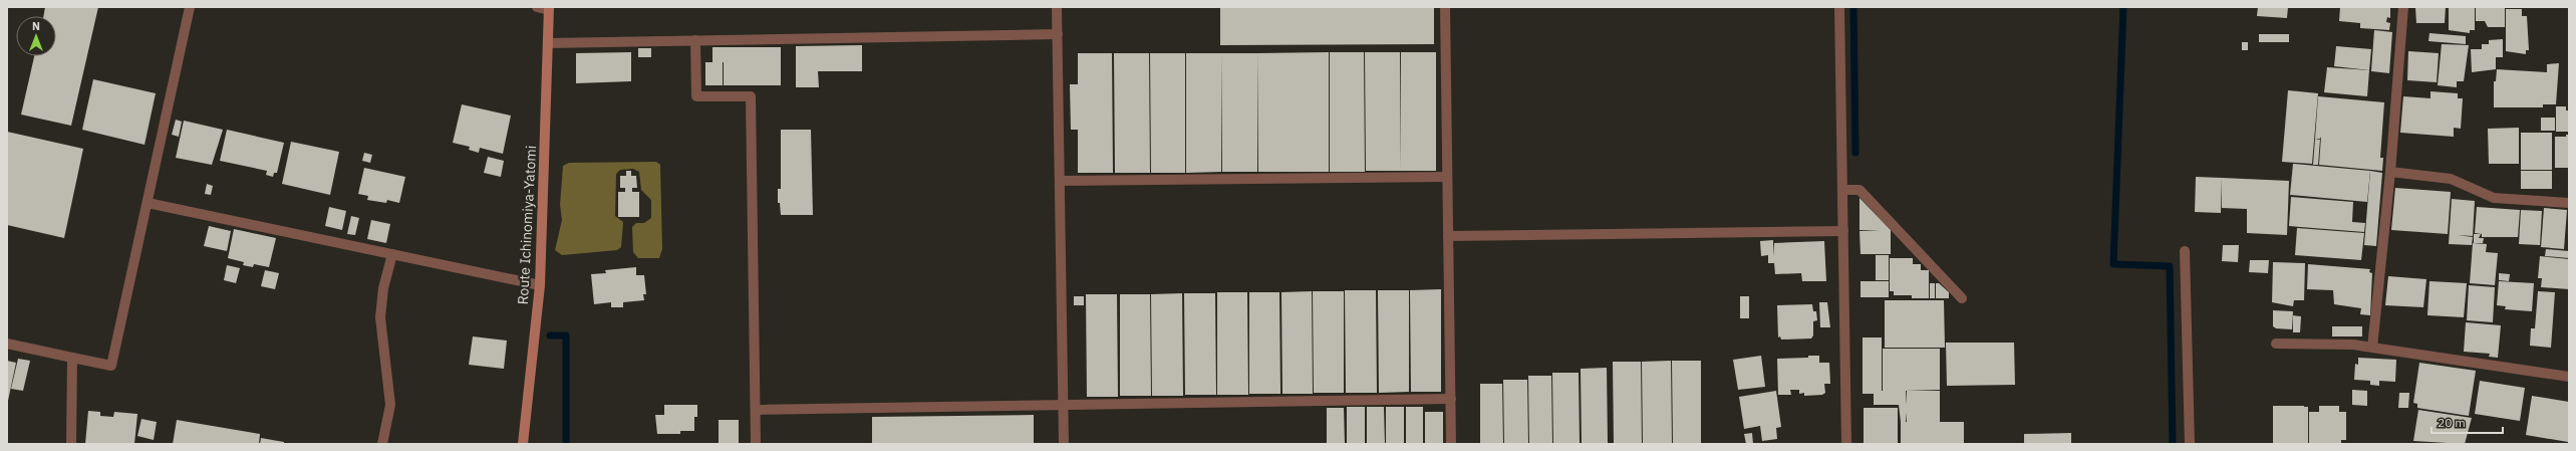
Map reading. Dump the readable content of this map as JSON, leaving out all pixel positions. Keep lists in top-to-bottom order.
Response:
{
  "streets": {
    "main road": ["Route Ichinomiya-Yatomi"]
  },
  "scale_bar": "20 m",
  "north": "top"
}
